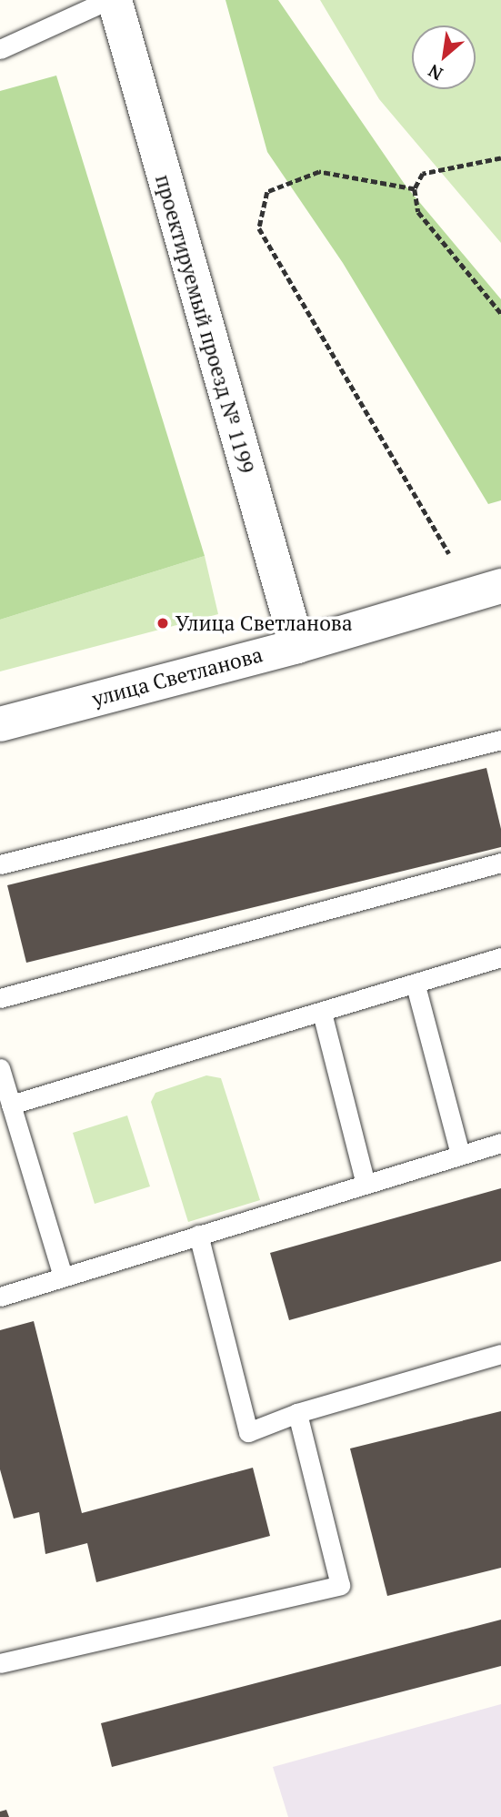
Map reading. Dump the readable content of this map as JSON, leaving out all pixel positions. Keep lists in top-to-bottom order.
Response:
{
  "streets": {
    "street": ["проектируемый проезд № 1199", "улица Светланова"]
  },
  "crossings": [
    ["проектируемый проезд № 1199", "улица Светланова"]
  ],
  "places": ["Улица Светланова"],
  "north": "bottom left"
}
